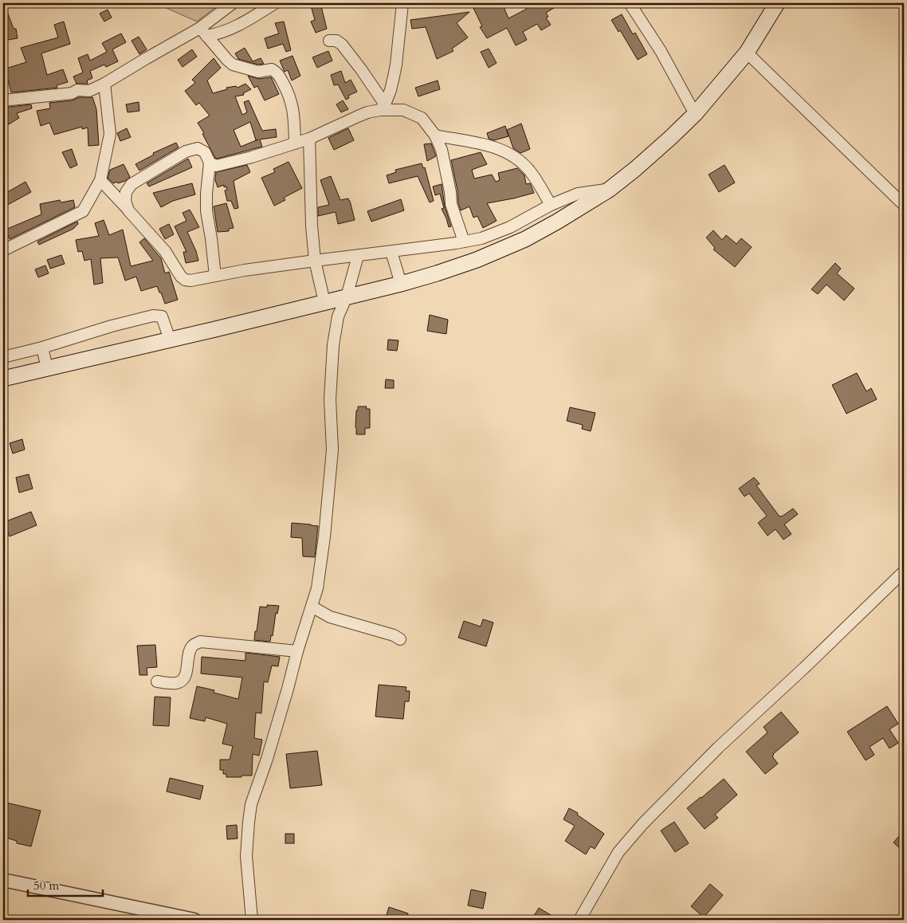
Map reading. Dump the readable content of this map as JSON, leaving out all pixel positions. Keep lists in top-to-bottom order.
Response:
{
  "scale_bar": "50 m"
}
